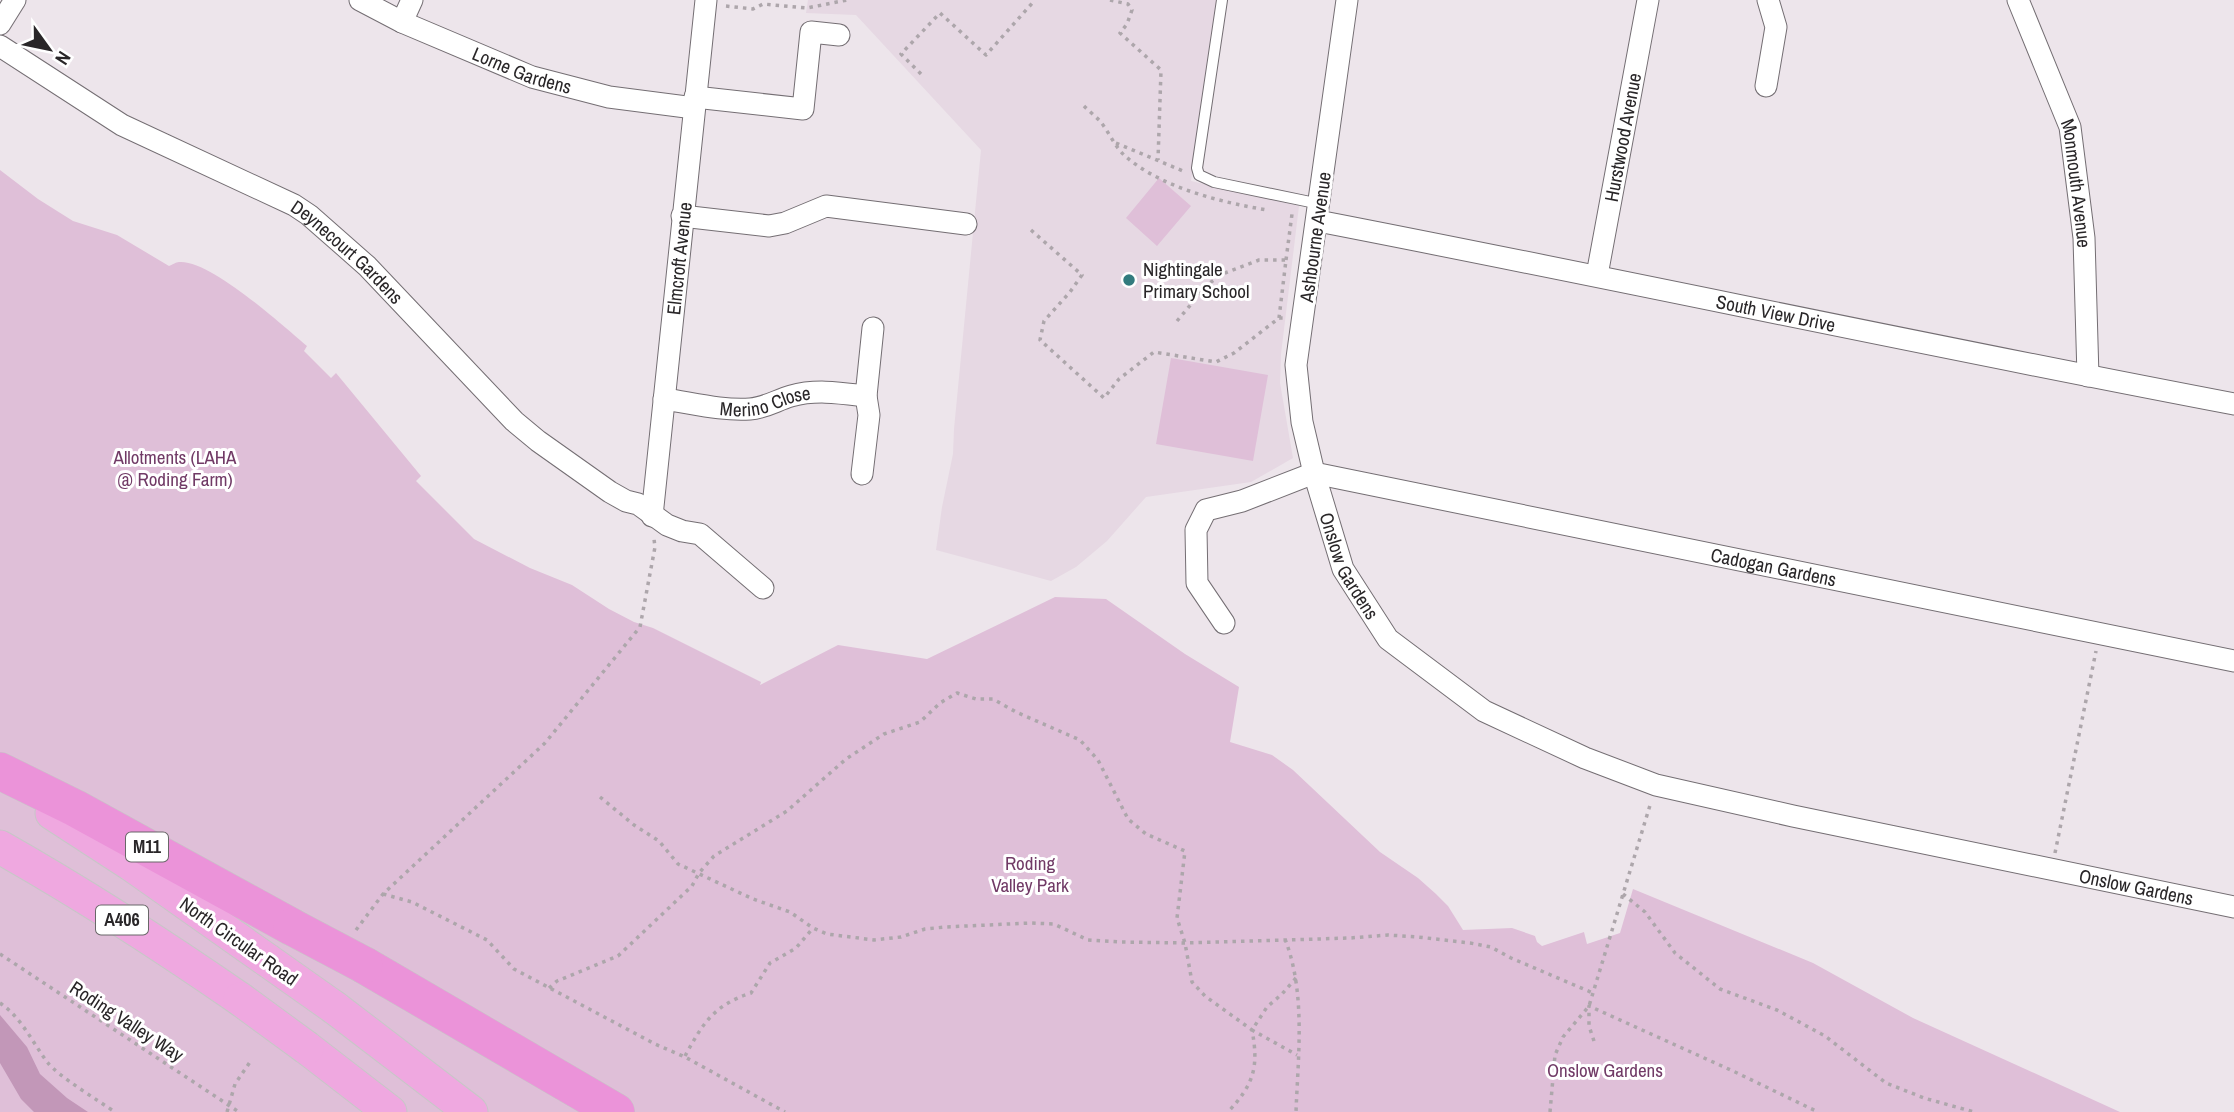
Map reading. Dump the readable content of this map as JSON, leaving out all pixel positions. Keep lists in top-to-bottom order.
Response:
{
  "streets": {
    "highway": ["M11", "A406", "North Circular Road"],
    "street": [
      "Lorne Gardens",
      "Hurstwood Avenue",
      "Monmouth Avenue",
      "Ashbourne Avenue",
      "Deynecourt Gardens",
      "Elmcroft Avenue",
      "South View Drive",
      "Merino Close",
      "Onslow Gardens",
      "Cadogan Gardens"
    ],
    "path": ["Roding Valley Way"]
  },
  "crossings": [
    ["Lorne Gardens", "Elmcroft Avenue"],
    ["Hurstwood Avenue", "South View Drive"],
    ["Monmouth Avenue", "South View Drive"],
    ["Ashbourne Avenue", "South View Drive"],
    ["Ashbourne Avenue", "Onslow Gardens"],
    ["Ashbourne Avenue", "Cadogan Gardens"],
    ["Deynecourt Gardens", "Elmcroft Avenue"],
    ["Elmcroft Avenue", "Merino Close"],
    ["Onslow Gardens", "Cadogan Gardens"]
  ],
  "parks": ["Allotments (LAHA @ Roding Farm)", "Roding Valley Park", "Onslow Gardens"],
  "places": ["Nightingale Primary School"],
  "north": "bottom right"
}
